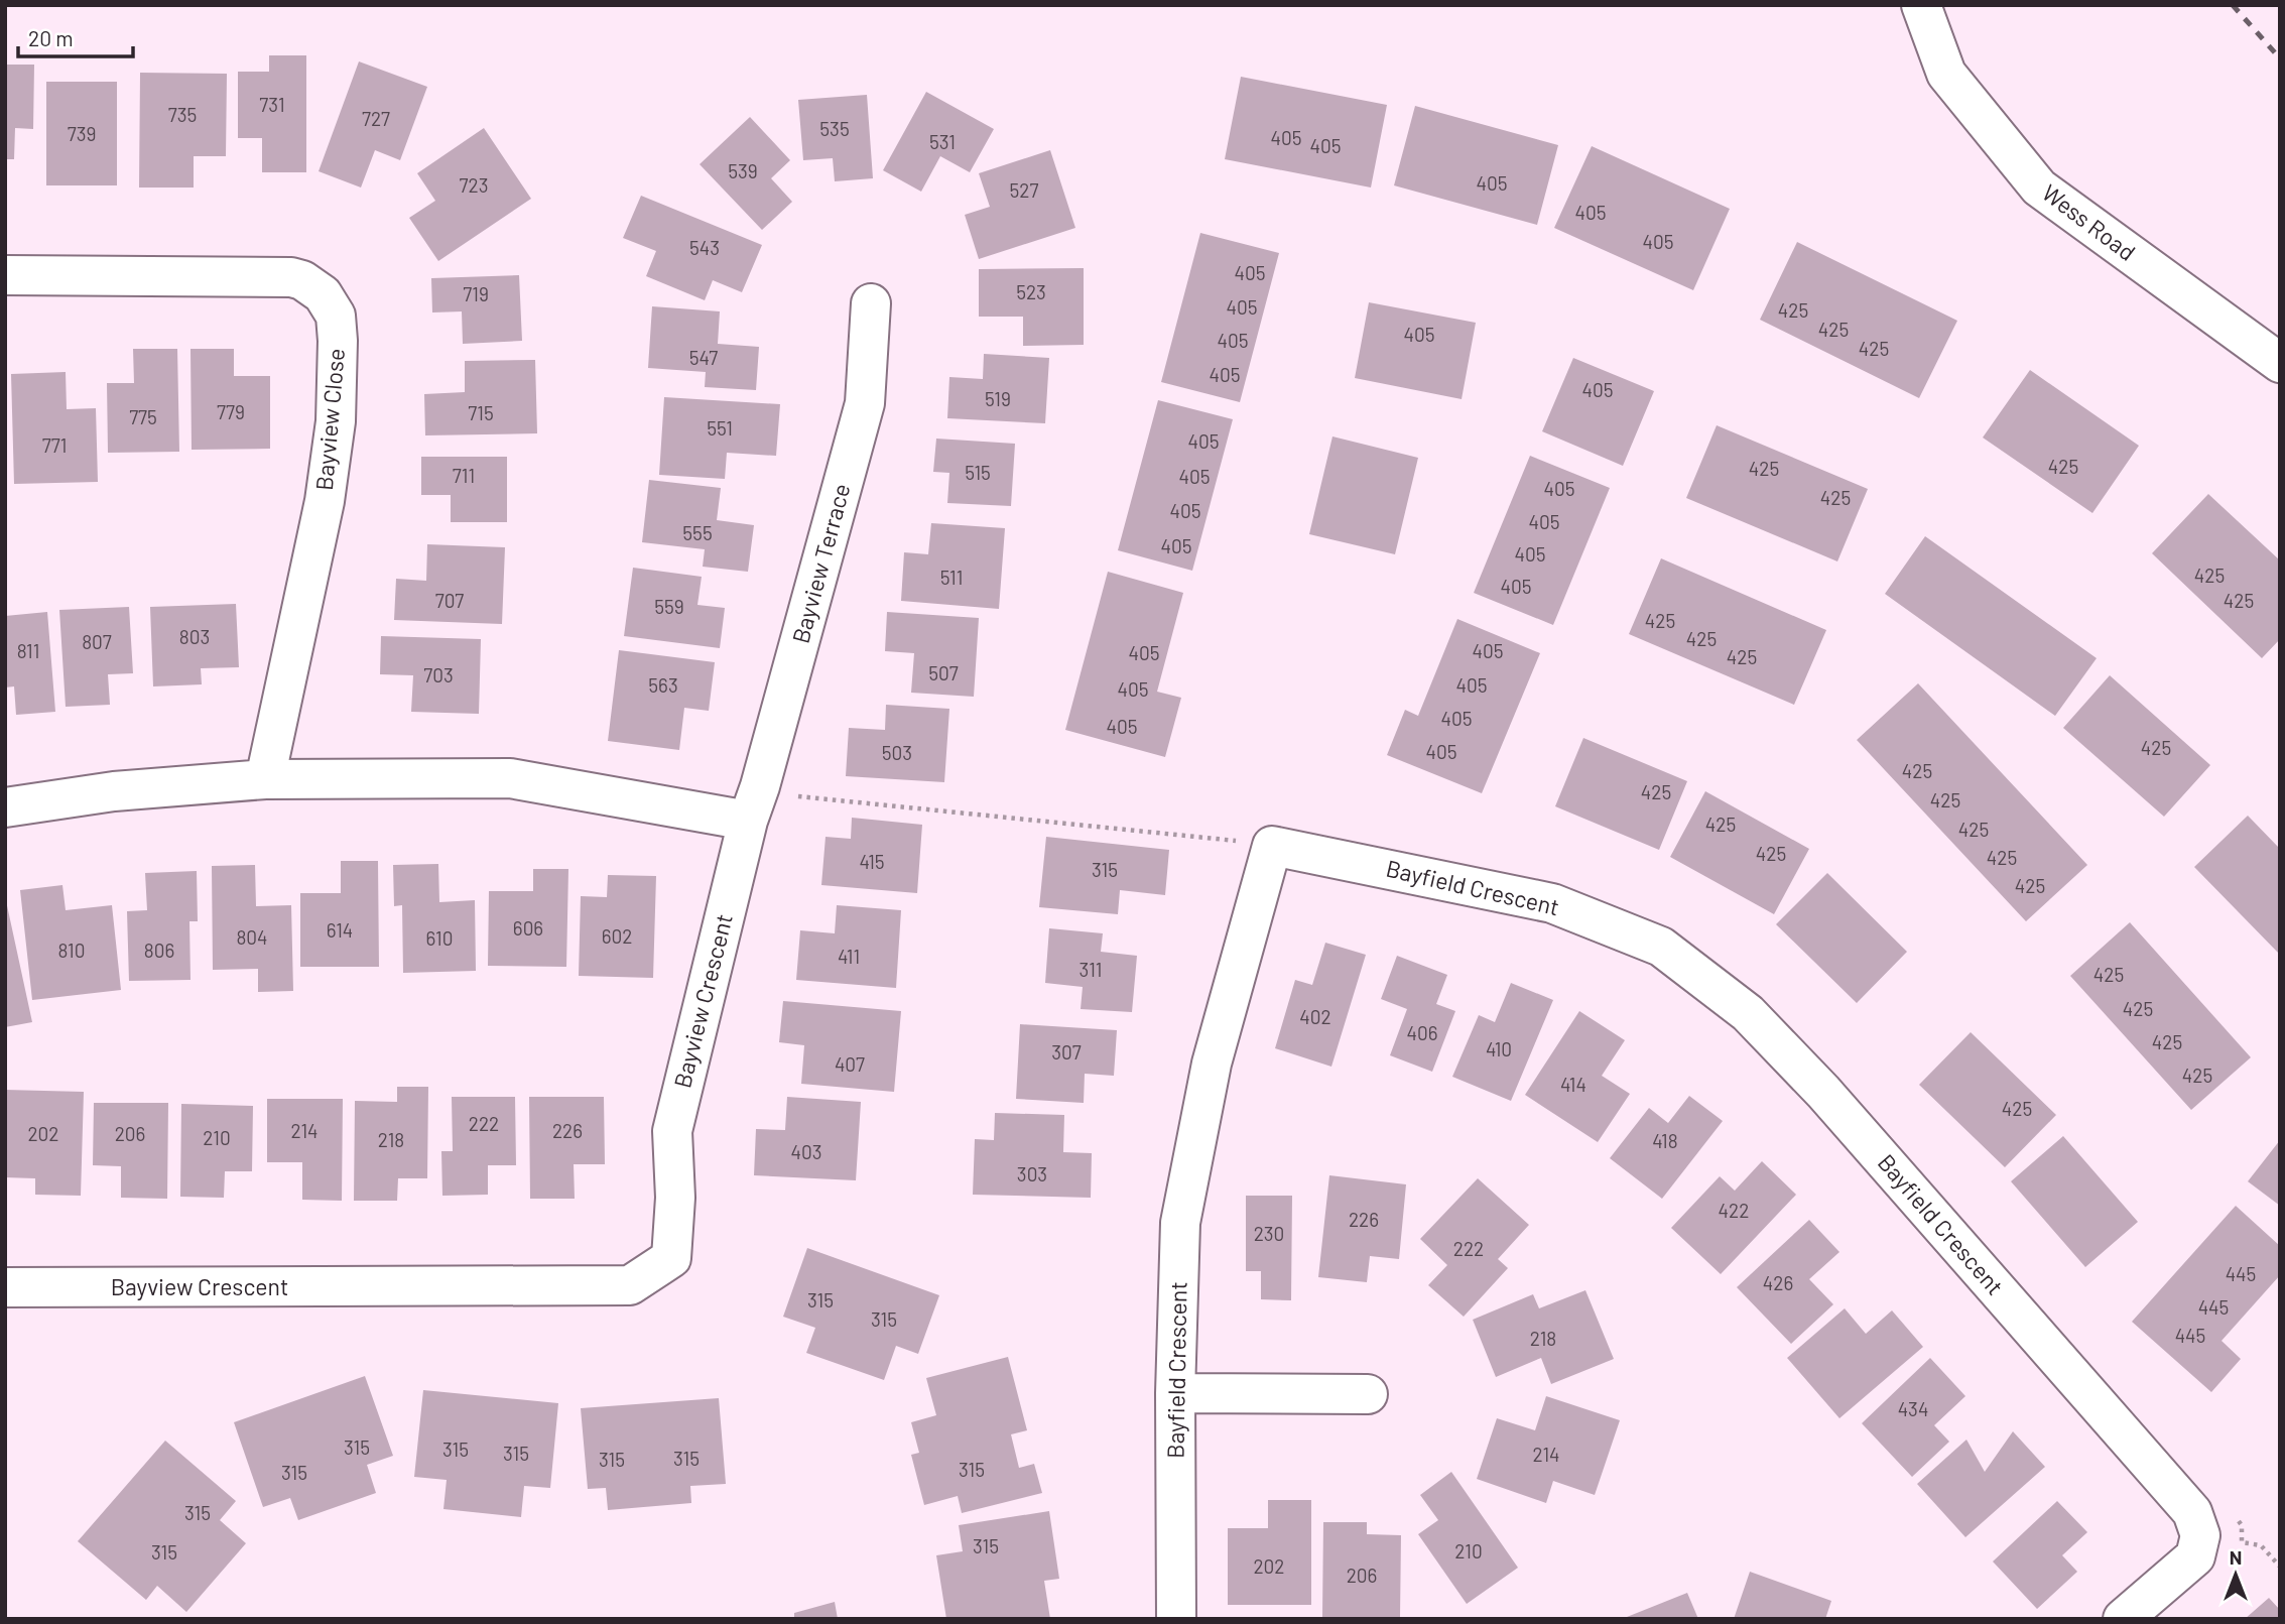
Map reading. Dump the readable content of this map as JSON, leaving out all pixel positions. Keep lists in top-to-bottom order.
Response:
{
  "streets": {
    "street": [
      "Wess Road",
      "Bayview Close",
      "Bayview Terrace",
      "Bayfield Crescent",
      "Bayview Crescent"
    ]
  },
  "crossings": [
    ["Bayview Terrace", "Bayview Crescent"]
  ],
  "house_numbers": [
    "731",
    "735",
    "727",
    "535",
    "739",
    "405",
    "531",
    "405",
    "539",
    "405",
    "723",
    "527",
    "405",
    "405",
    "543",
    "405",
    "523",
    "719",
    "405",
    "425",
    "425",
    "405",
    "405",
    "425",
    "547",
    "405",
    "405",
    "519",
    "779",
    "715",
    "775",
    "551",
    "405",
    "771",
    "425",
    "425",
    "515",
    "711",
    "405",
    "405",
    "425",
    "405",
    "405",
    "555",
    "405",
    "405",
    "425",
    "511",
    "405",
    "707",
    "425",
    "559",
    "425",
    "803",
    "425",
    "807",
    "811",
    "405",
    "405",
    "425",
    "507",
    "703",
    "563",
    "405",
    "405",
    "405",
    "405",
    "425",
    "405",
    "503",
    "425",
    "425",
    "425",
    "425",
    "425",
    "425",
    "425",
    "415",
    "315",
    "425",
    "606",
    "614",
    "602",
    "804",
    "610",
    "810",
    "806",
    "411",
    "311",
    "425",
    "425",
    "402",
    "406",
    "425",
    "410",
    "307",
    "407",
    "425",
    "414",
    "425",
    "222",
    "214",
    "226",
    "202",
    "206",
    "210",
    "218",
    "418",
    "403",
    "303",
    "422",
    "226",
    "230",
    "222",
    "445",
    "426",
    "315",
    "445",
    "315",
    "445",
    "218",
    "434",
    "315",
    "315",
    "315",
    "214",
    "315",
    "315",
    "315",
    "315",
    "315",
    "315",
    "210",
    "315",
    "202",
    "206"
  ],
  "scale_bar": "20 m",
  "north": "top"
}
